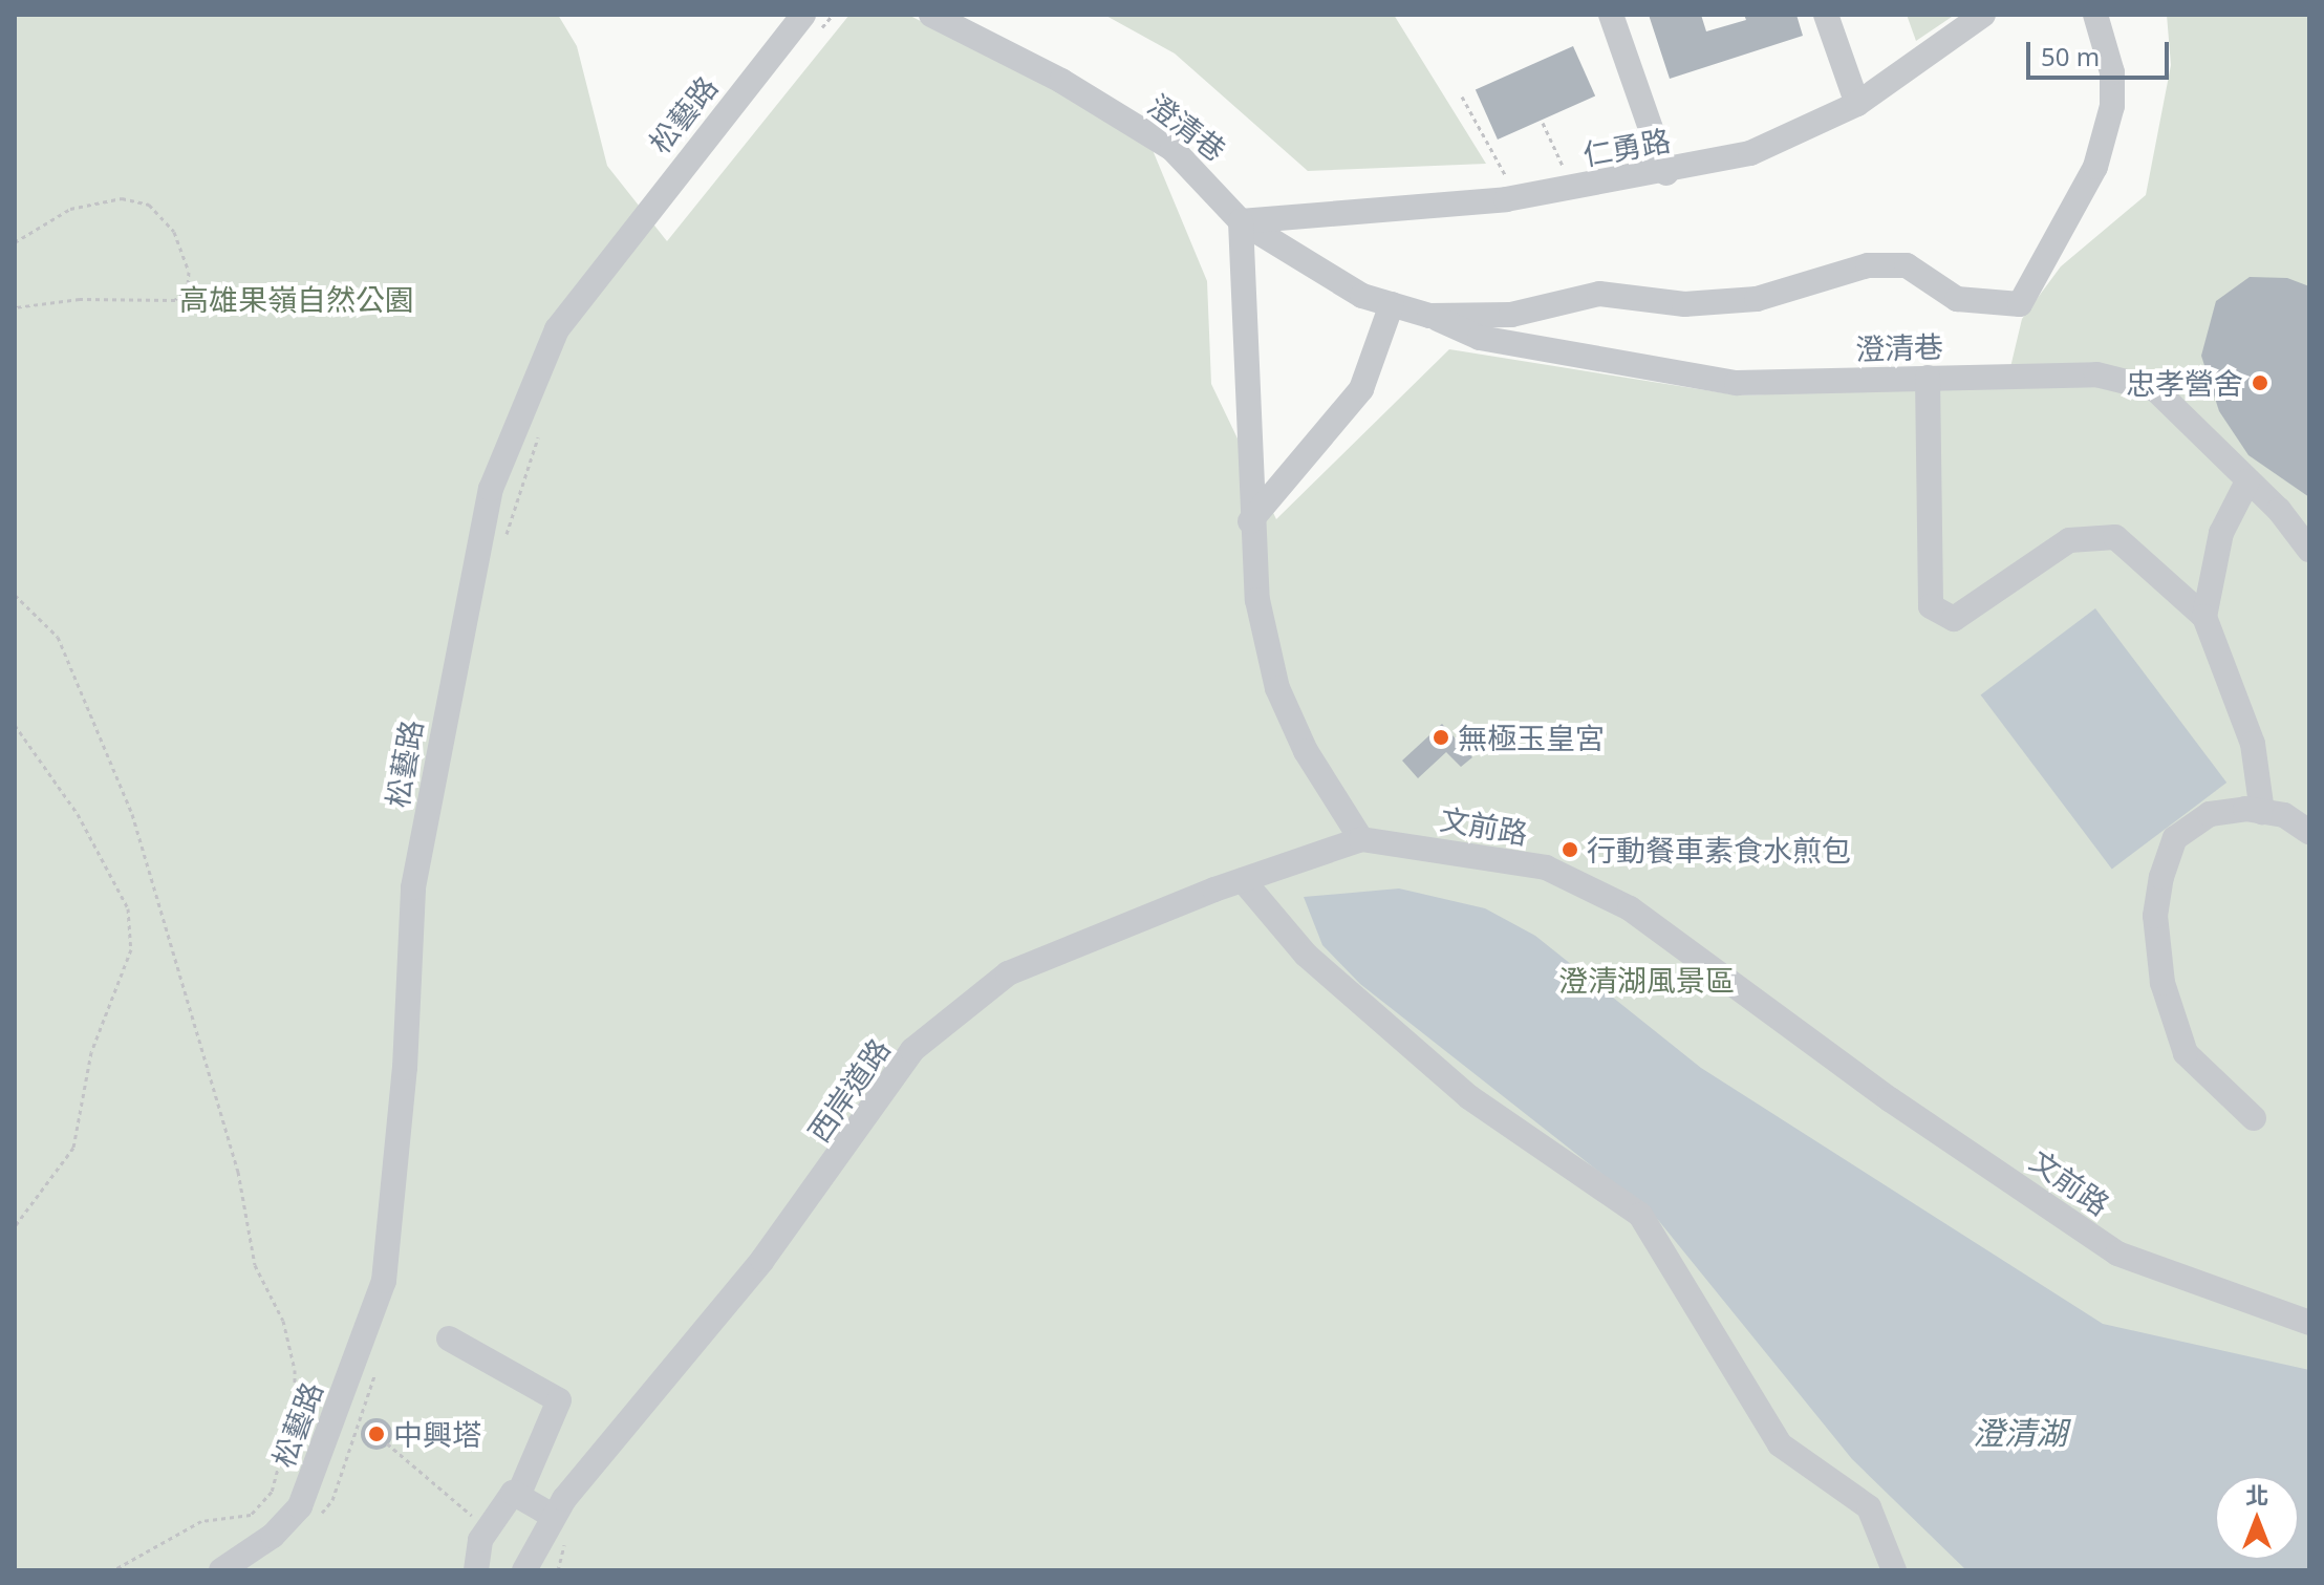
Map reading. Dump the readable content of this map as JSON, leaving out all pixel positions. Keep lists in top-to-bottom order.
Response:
{
  "streets": {
    "street": [
      "松藝路",
      "澄清巷",
      "仁勇路",
      "文前路",
      "西岸道路"
    ]
  },
  "crossings": [
    ["澄清巷", "仁勇路"],
    ["文前路", "西岸道路"]
  ],
  "water": ["澄清湖"],
  "parks": ["高雄果嶺自然公園", "澄清湖風景區"],
  "places": [
    "忠孝營舍",
    "無極玉皇宮",
    "行動餐車素食水煎包",
    "中興塔"
  ],
  "scale_bar": "50 m",
  "north": "top"
}
